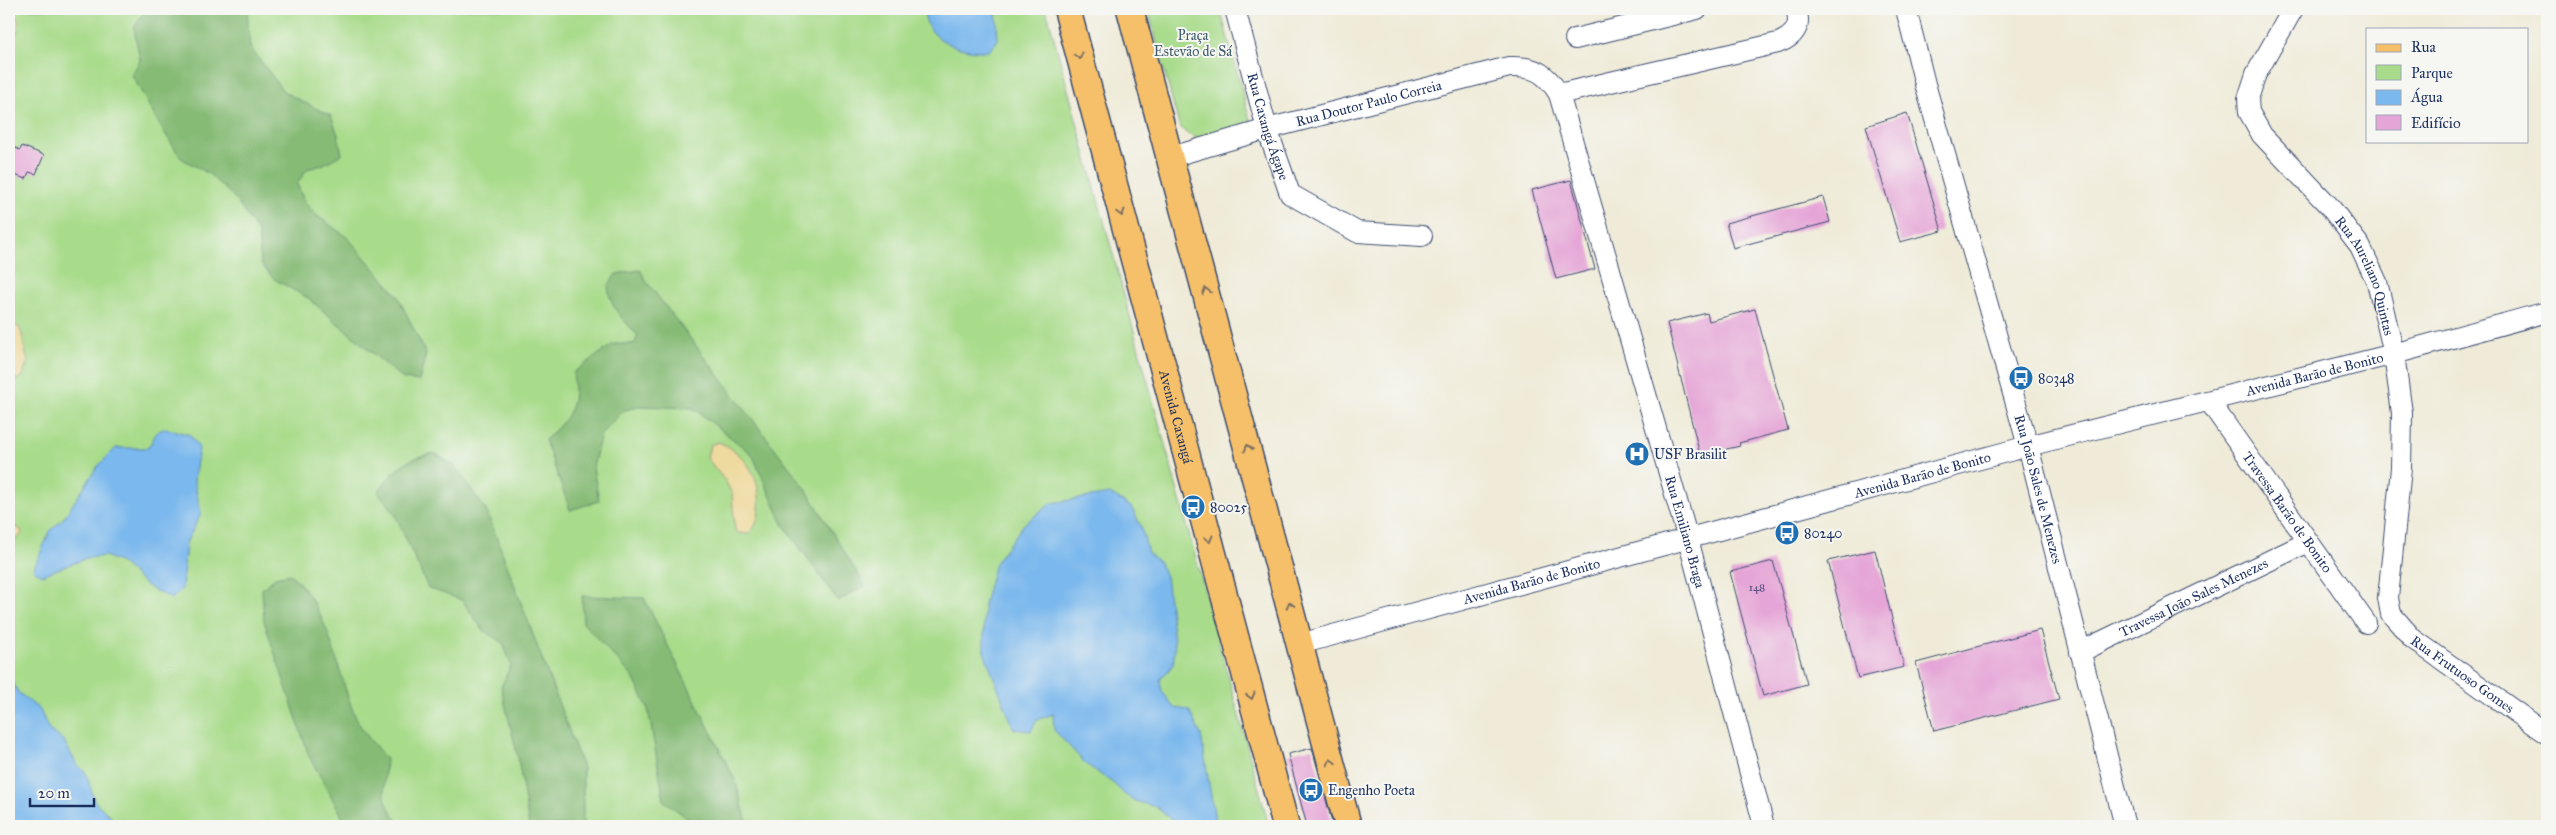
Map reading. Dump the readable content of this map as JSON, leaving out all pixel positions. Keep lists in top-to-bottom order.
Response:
{
  "streets": {
    "main road": ["Avenida Caxangá"],
    "street": [
      "Rua Doutor Paulo Correia",
      "Rua Caxangá Ágape",
      "Rua Aureliano Quintas",
      "Avenida Barão de Bonito",
      "Rua João Sales de Menezes",
      "Travessa Barão de Bonito",
      "Rua Emiliano Braga",
      "Travessa João Sales Menezes",
      "Rua Frutuoso Gomes"
    ]
  },
  "crossings": [
    ["Rua Doutor Paulo Correia", "Rua Caxangá Ágape"],
    ["Rua Doutor Paulo Correia", "Rua Emiliano Braga"],
    ["Rua Aureliano Quintas", "Avenida Barão de Bonito"],
    ["Rua Aureliano Quintas", "Rua Frutuoso Gomes"],
    ["Avenida Barão de Bonito", "Rua João Sales de Menezes"],
    ["Avenida Barão de Bonito", "Travessa Barão de Bonito"],
    ["Avenida Barão de Bonito", "Rua Emiliano Braga"],
    ["Rua João Sales de Menezes", "Travessa João Sales Menezes"],
    ["Travessa Barão de Bonito", "Travessa João Sales Menezes"]
  ],
  "parks": ["Praça Estevão de Sá"],
  "places": {
    "bus stop": [
      "80348",
      "80025",
      "80240",
      "Engenho Poeta"
    ],
    "hospital": ["USF Brasilit"]
  },
  "house_numbers": ["148"],
  "legend": [
    "Rua",
    "Parque",
    "Água",
    "Edifício"
  ],
  "scale_bar": "20 m"
}
